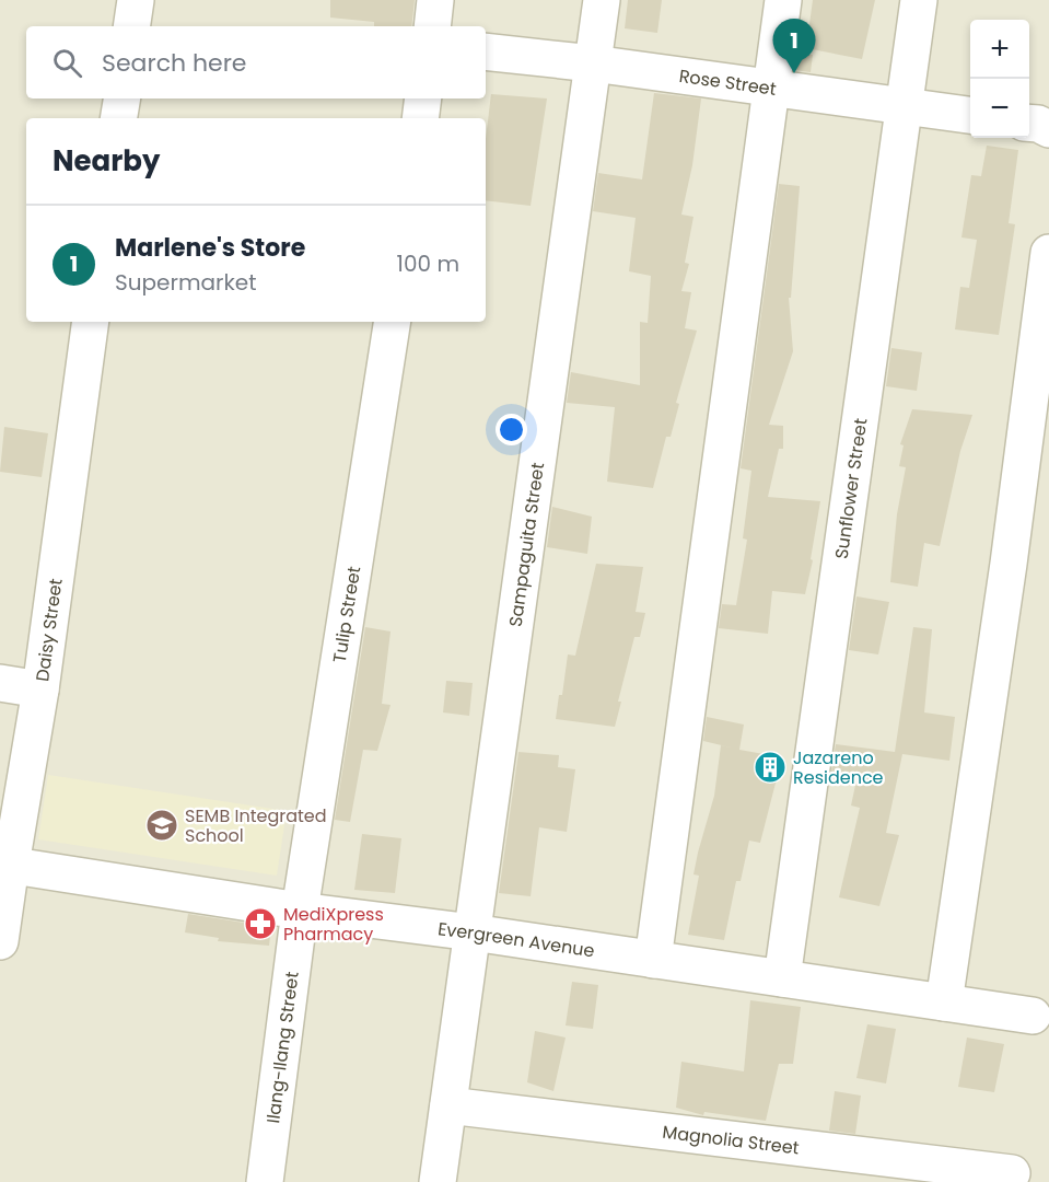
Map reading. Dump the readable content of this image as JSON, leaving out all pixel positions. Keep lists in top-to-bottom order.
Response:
{
  "streets": {
    "street": [
      "Rose Street",
      "Sunflower Street",
      "Sampaguita Street",
      "Tulip Street",
      "Daisy Street",
      "Evergreen Avenue",
      "Ilang-Ilang Street",
      "Magnolia Street"
    ]
  },
  "crossings": [
    ["Rose Street", "Sunflower Street"],
    ["Rose Street", "Sampaguita Street"],
    ["Sunflower Street", "Evergreen Avenue"],
    ["Sampaguita Street", "Evergreen Avenue"],
    ["Sampaguita Street", "Magnolia Street"],
    ["Tulip Street", "Evergreen Avenue"],
    ["Tulip Street", "Ilang-Ilang Street"],
    ["Daisy Street", "Evergreen Avenue"],
    ["Evergreen Avenue", "Ilang-Ilang Street"]
  ],
  "places": {
    "building": ["Jazareno Residence"],
    "school or university": ["SEMB Integrated School"],
    "pharmacy": ["MediXpress Pharmacy"]
  },
  "page": {
    "pins": "1",
    "map_buttons": ["+", "−"],
    "search": "Search here",
    "heading": "Nearby",
    "list": [
      {
        "mark": "1",
        "name": "Marlene's Store",
        "note": "Supermarket",
        "value": "100 m"
      }
    ]
  }
}
